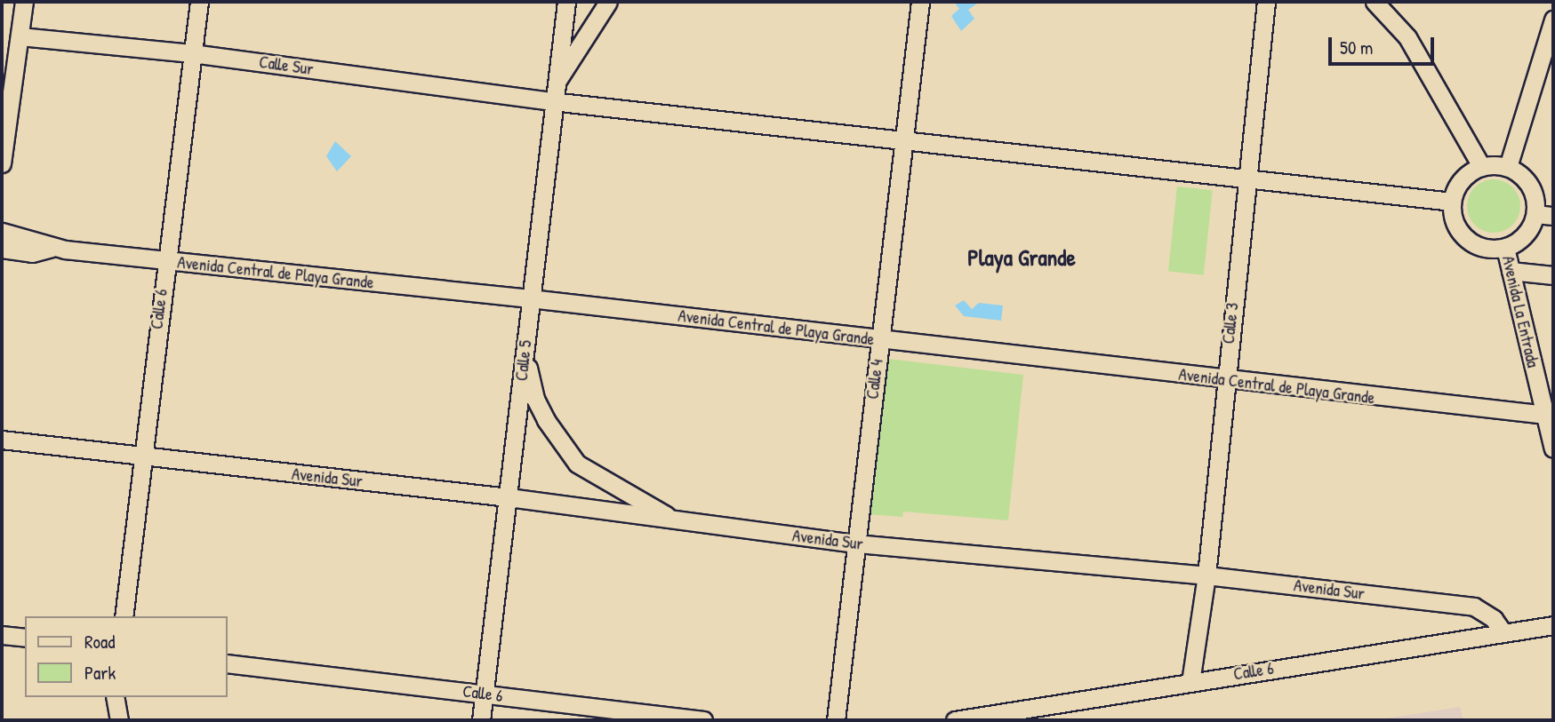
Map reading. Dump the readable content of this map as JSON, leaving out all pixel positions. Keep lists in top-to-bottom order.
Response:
{
  "streets": {
    "street": [
      "Calle Sur",
      "Avenida Central de Playa Grande",
      "Calle 6",
      "Avenida La Entrada",
      "Calle 3",
      "Calle 5",
      "Calle 4",
      "Avenida Sur"
    ]
  },
  "crossings": [
    ["Calle Sur", "Calle 6"],
    ["Calle Sur", "Avenida La Entrada"],
    ["Calle Sur", "Calle 3"],
    ["Calle Sur", "Calle 5"],
    ["Calle Sur", "Calle 4"],
    ["Avenida Central de Playa Grande", "Calle 6"],
    ["Avenida Central de Playa Grande", "Avenida La Entrada"],
    ["Avenida Central de Playa Grande", "Calle 3"],
    ["Avenida Central de Playa Grande", "Calle 5"],
    ["Avenida Central de Playa Grande", "Calle 4"],
    ["Calle 6", "Calle 3"],
    ["Calle 6", "Calle 5"],
    ["Calle 6", "Avenida Sur"],
    ["Calle 3", "Avenida Sur"],
    ["Calle 5", "Avenida Sur"],
    ["Calle 4", "Avenida Sur"]
  ],
  "districts": ["Playa Grande"],
  "legend": ["Road", "Park"],
  "scale_bar": "50 m"
}
